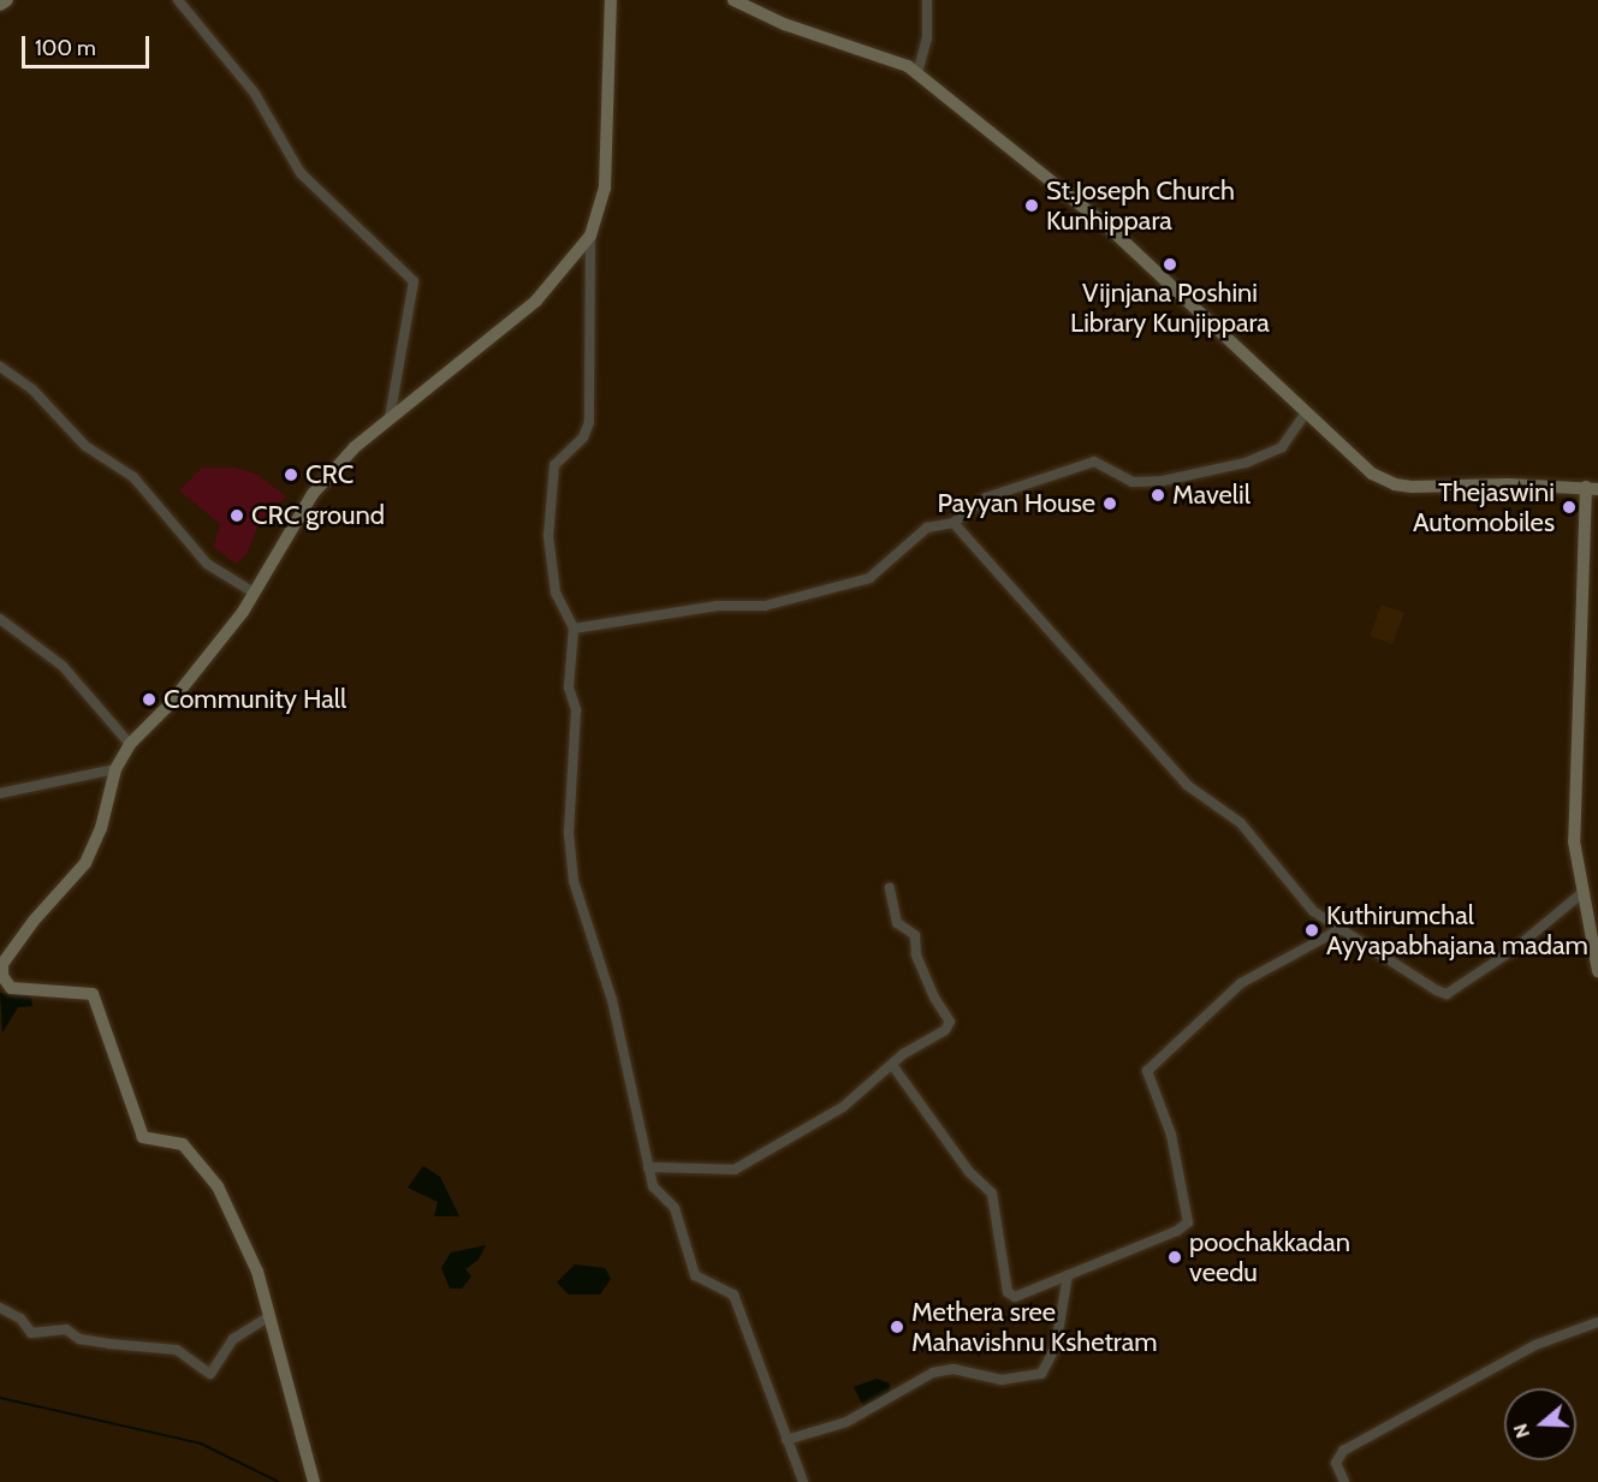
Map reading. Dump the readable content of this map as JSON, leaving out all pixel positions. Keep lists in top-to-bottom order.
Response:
{
  "places": [
    "St.Joseph Church Kunhippara",
    "Vijnjana Poshini Library Kunjippara",
    "CRC",
    "Mavelil",
    "Payyan House",
    "Thejaswini Automobiles",
    "CRC ground",
    "Community Hall",
    "Kuthirumchal Ayyapabhajana madam",
    "poochakkadan veedu",
    "Methera sree Mahavishnu Kshetram"
  ],
  "scale_bar": "100 m",
  "north": "left"
}
